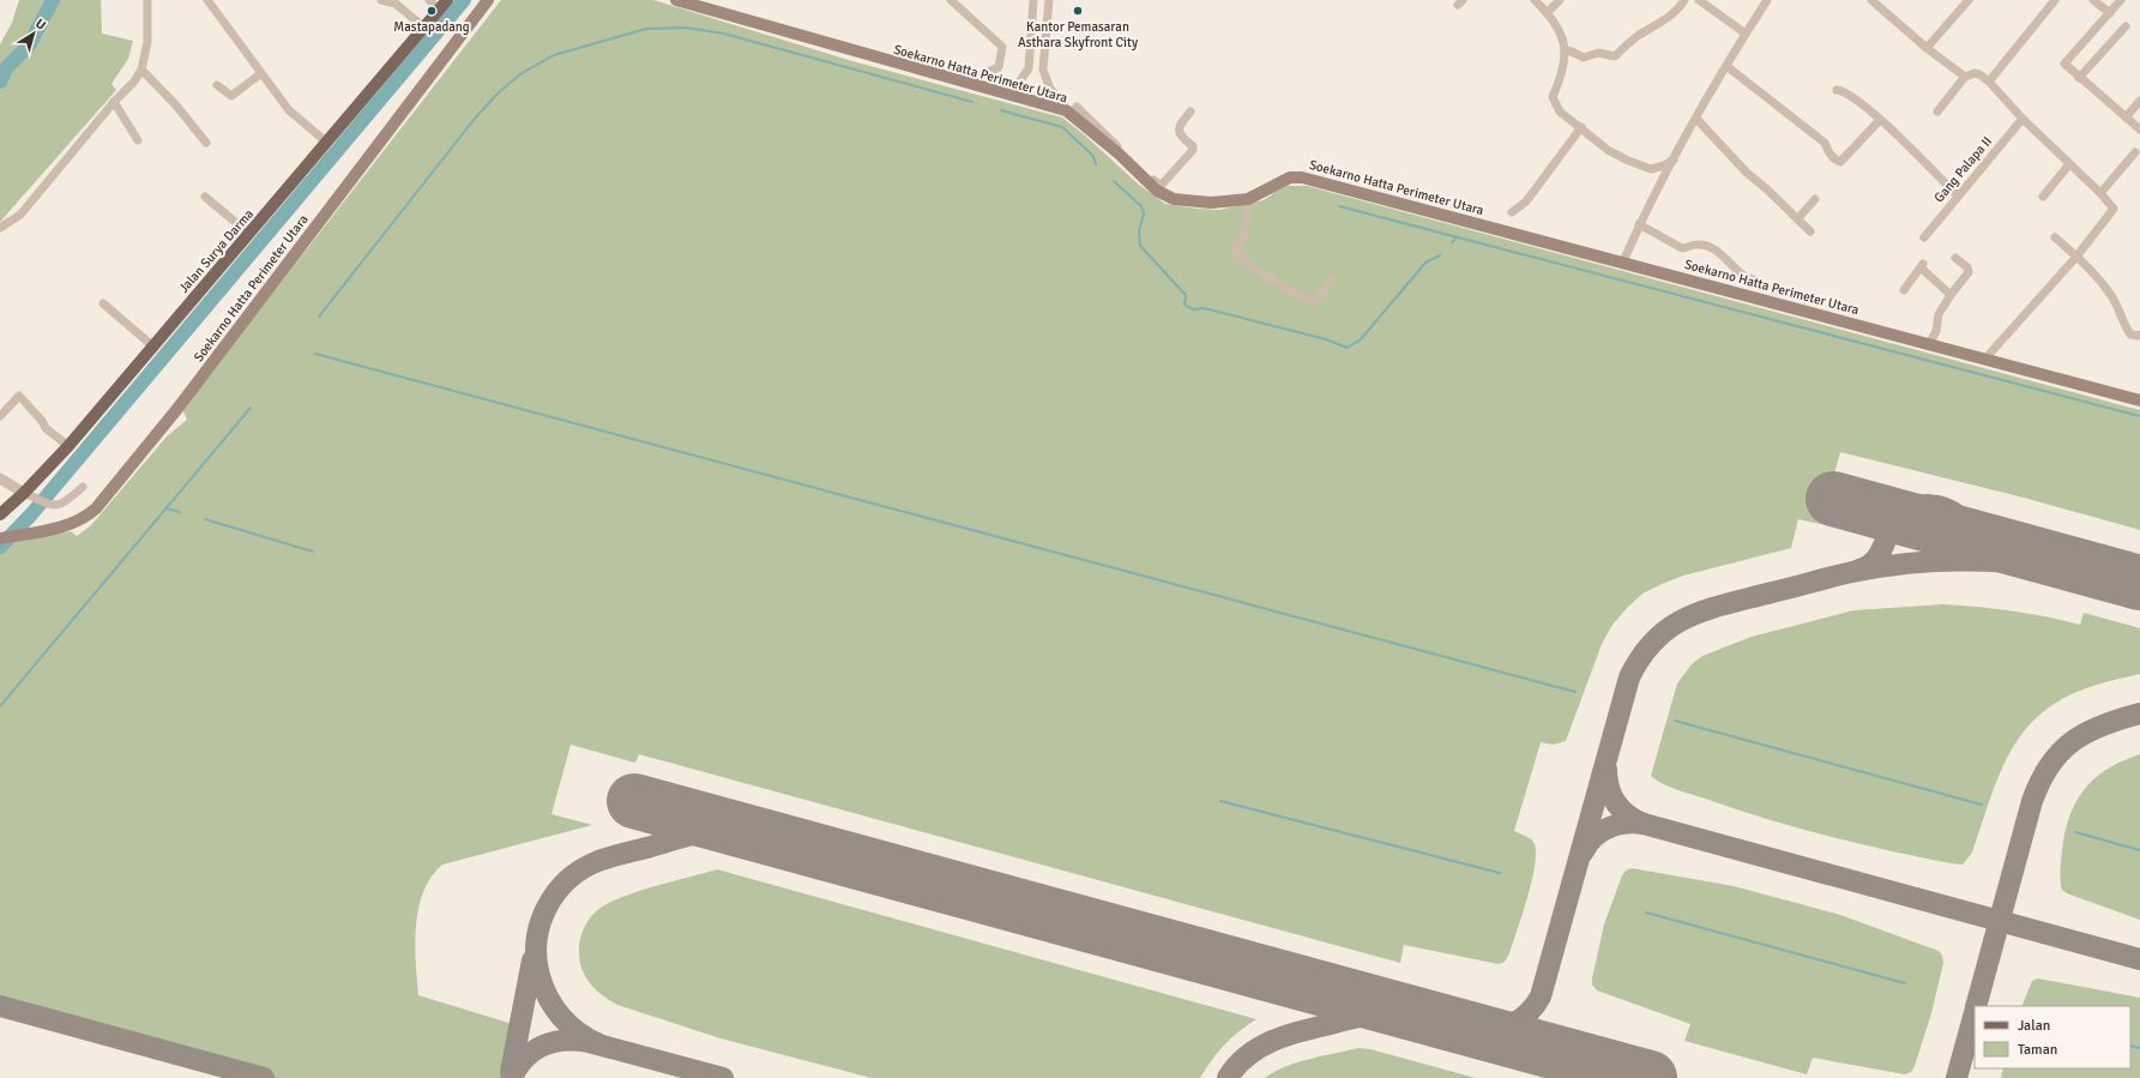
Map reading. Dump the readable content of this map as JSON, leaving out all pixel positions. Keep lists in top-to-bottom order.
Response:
{
  "streets": {
    "main road": ["Soekarno Hatta Perimeter Utara", "Jalan Surya Darma"],
    "street": ["Gang Palapa II"]
  },
  "places": ["Mastapadang", "Kantor Pemasaran Asthara Skyfront City"],
  "legend": ["Jalan", "Taman"],
  "north": "top right"
}
